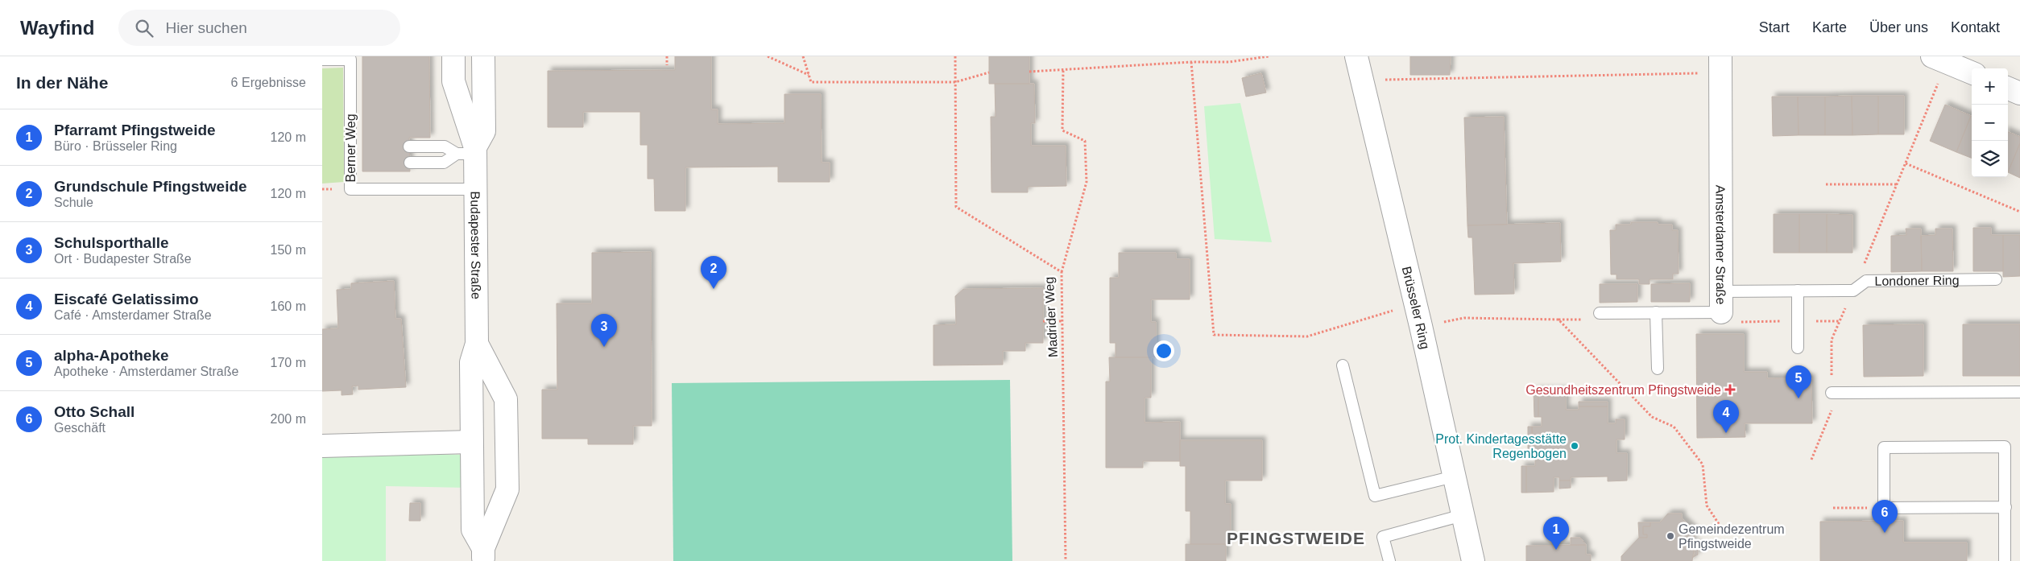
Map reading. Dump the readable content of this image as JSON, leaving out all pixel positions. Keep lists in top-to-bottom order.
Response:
{
  "streets": {
    "street": ["Amsterdamer Straße", "Budapester Straße", "Brüsseler Ring"],
    "lane": ["Berner Weg", "Londoner Ring"],
    "path": ["Madrider Weg"]
  },
  "crossings": [
    ["Berner Weg", "Budapester Straße"],
    ["Amsterdamer Straße", "Londoner Ring"]
  ],
  "districts": ["PFINGSTWEIDE"],
  "places": {
    "health": ["Gesundheitszentrum Pfingstweide"],
    "other": ["Prot. Kindertagesstätte Regenbogen", "Gemeindezentrum Pfingstweide"]
  },
  "page": {
    "header": "Wayfind",
    "search": "Hier suchen",
    "nav": [
      "Start",
      "Karte",
      "Über uns",
      "Kontakt"
    ],
    "heading": ["In der Nähe", "6 Ergebnisse"],
    "map_buttons": ["+", "−"],
    "list": [
      {
        "mark": "1",
        "name": "Pfarramt Pfingstweide",
        "note": "Büro · Brüsseler Ring",
        "value": "120 m"
      },
      {
        "mark": "2",
        "name": "Grundschule Pfingstweide",
        "note": "Schule",
        "value": "120 m"
      },
      {
        "mark": "3",
        "name": "Schulsporthalle",
        "note": "Ort · Budapester Straße",
        "value": "150 m"
      },
      {
        "mark": "4",
        "name": "Eiscafé Gelatissimo",
        "note": "Café · Amsterdamer Straße",
        "value": "160 m"
      },
      {
        "mark": "5",
        "name": "alpha-Apotheke",
        "note": "Apotheke · Amsterdamer Straße",
        "value": "170 m"
      },
      {
        "mark": "6",
        "name": "Otto Schall",
        "note": "Geschäft",
        "value": "200 m"
      }
    ],
    "pins": [
      "2",
      "3",
      "5",
      "4",
      "6",
      "1"
    ]
  }
}
